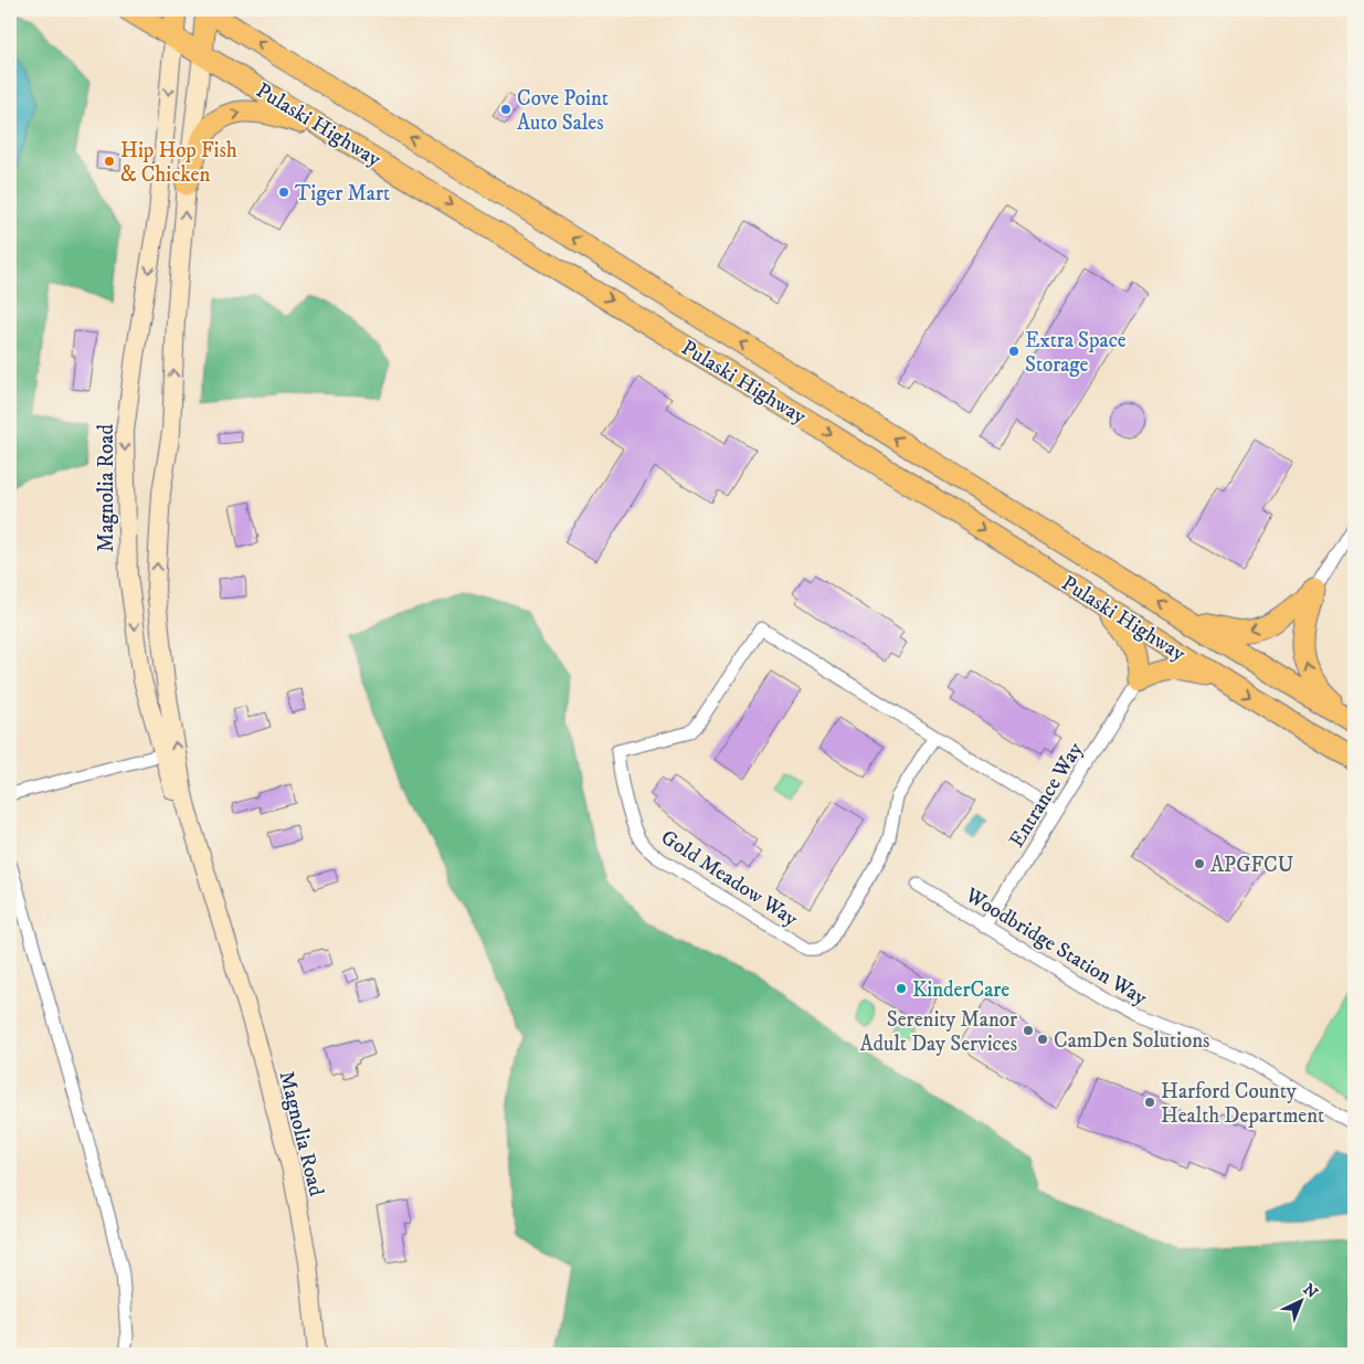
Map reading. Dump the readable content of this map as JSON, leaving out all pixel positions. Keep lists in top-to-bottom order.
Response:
{
  "streets": {
    "main road": ["Pulaski Highway", "Magnolia Road"],
    "street": ["Entrance Way", "Gold Meadow Way", "Woodbridge Station Way"]
  },
  "crossings": [
    ["Pulaski Highway", "Magnolia Road"],
    ["Entrance Way", "Gold Meadow Way"],
    ["Entrance Way", "Woodbridge Station Way"]
  ],
  "places": [
    "Cove Point Auto Sales",
    "Hip Hop Fish & Chicken",
    "Tiger Mart",
    "Extra Space Storage",
    "APGFCU",
    "KinderCare",
    "Serenity Manor Adult Day Services",
    "CamDen Solutions",
    "Harford County Health Department"
  ],
  "north": "top right"
}
